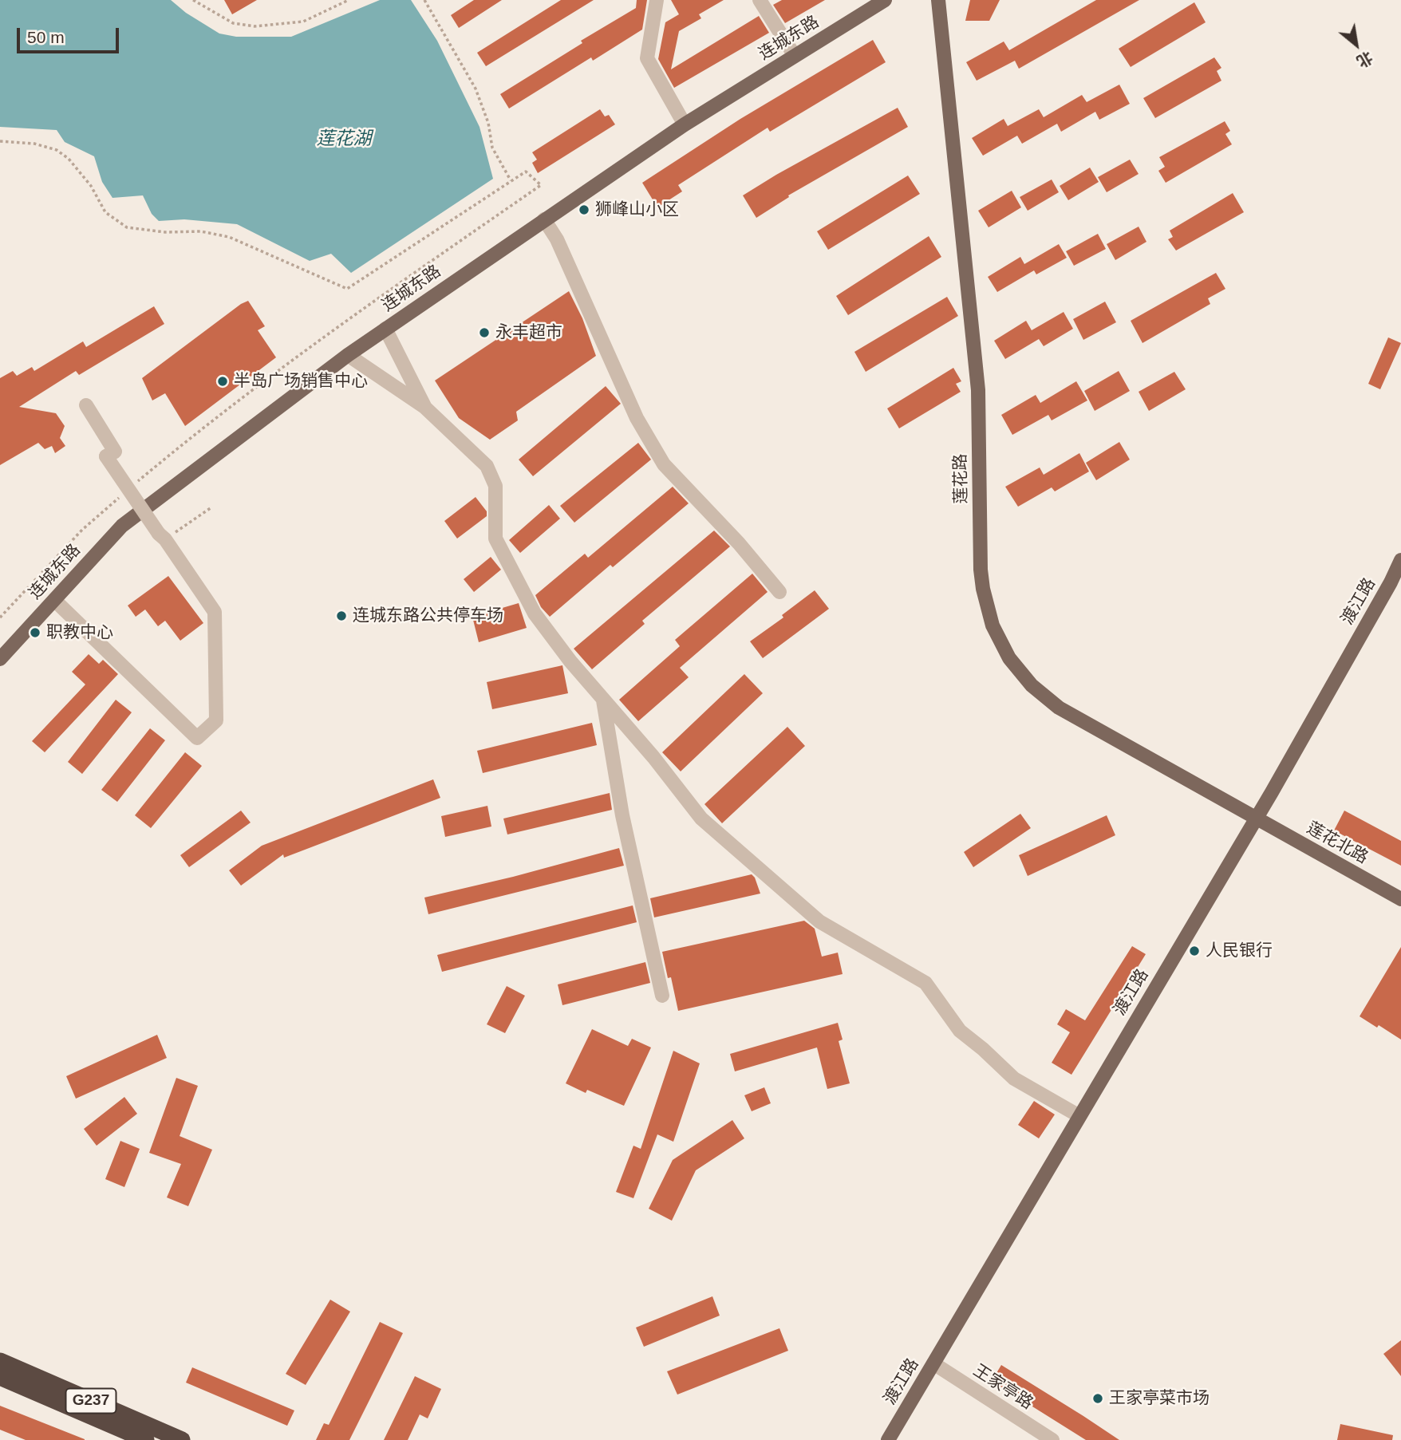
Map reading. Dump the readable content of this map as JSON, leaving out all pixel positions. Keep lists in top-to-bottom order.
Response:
{
  "streets": {
    "highway": ["G237"],
    "main road": [
      "连城东路",
      "莲花路",
      "渡江路",
      "莲花北路"
    ],
    "lane": ["王家亭路"]
  },
  "crossings": [
    ["莲花路", "渡江路"],
    ["莲花路", "莲花北路"],
    ["渡江路", "莲花北路"],
    ["渡江路", "王家亭路"]
  ],
  "water": ["莲花湖"],
  "places": [
    "狮峰山小区",
    "永丰超市",
    "半岛广场销售中心",
    "连城东路公共停车场",
    "职教中心",
    "人民银行",
    "王家亭菜市场"
  ],
  "scale_bar": "50 m",
  "north": "bottom right"
}
